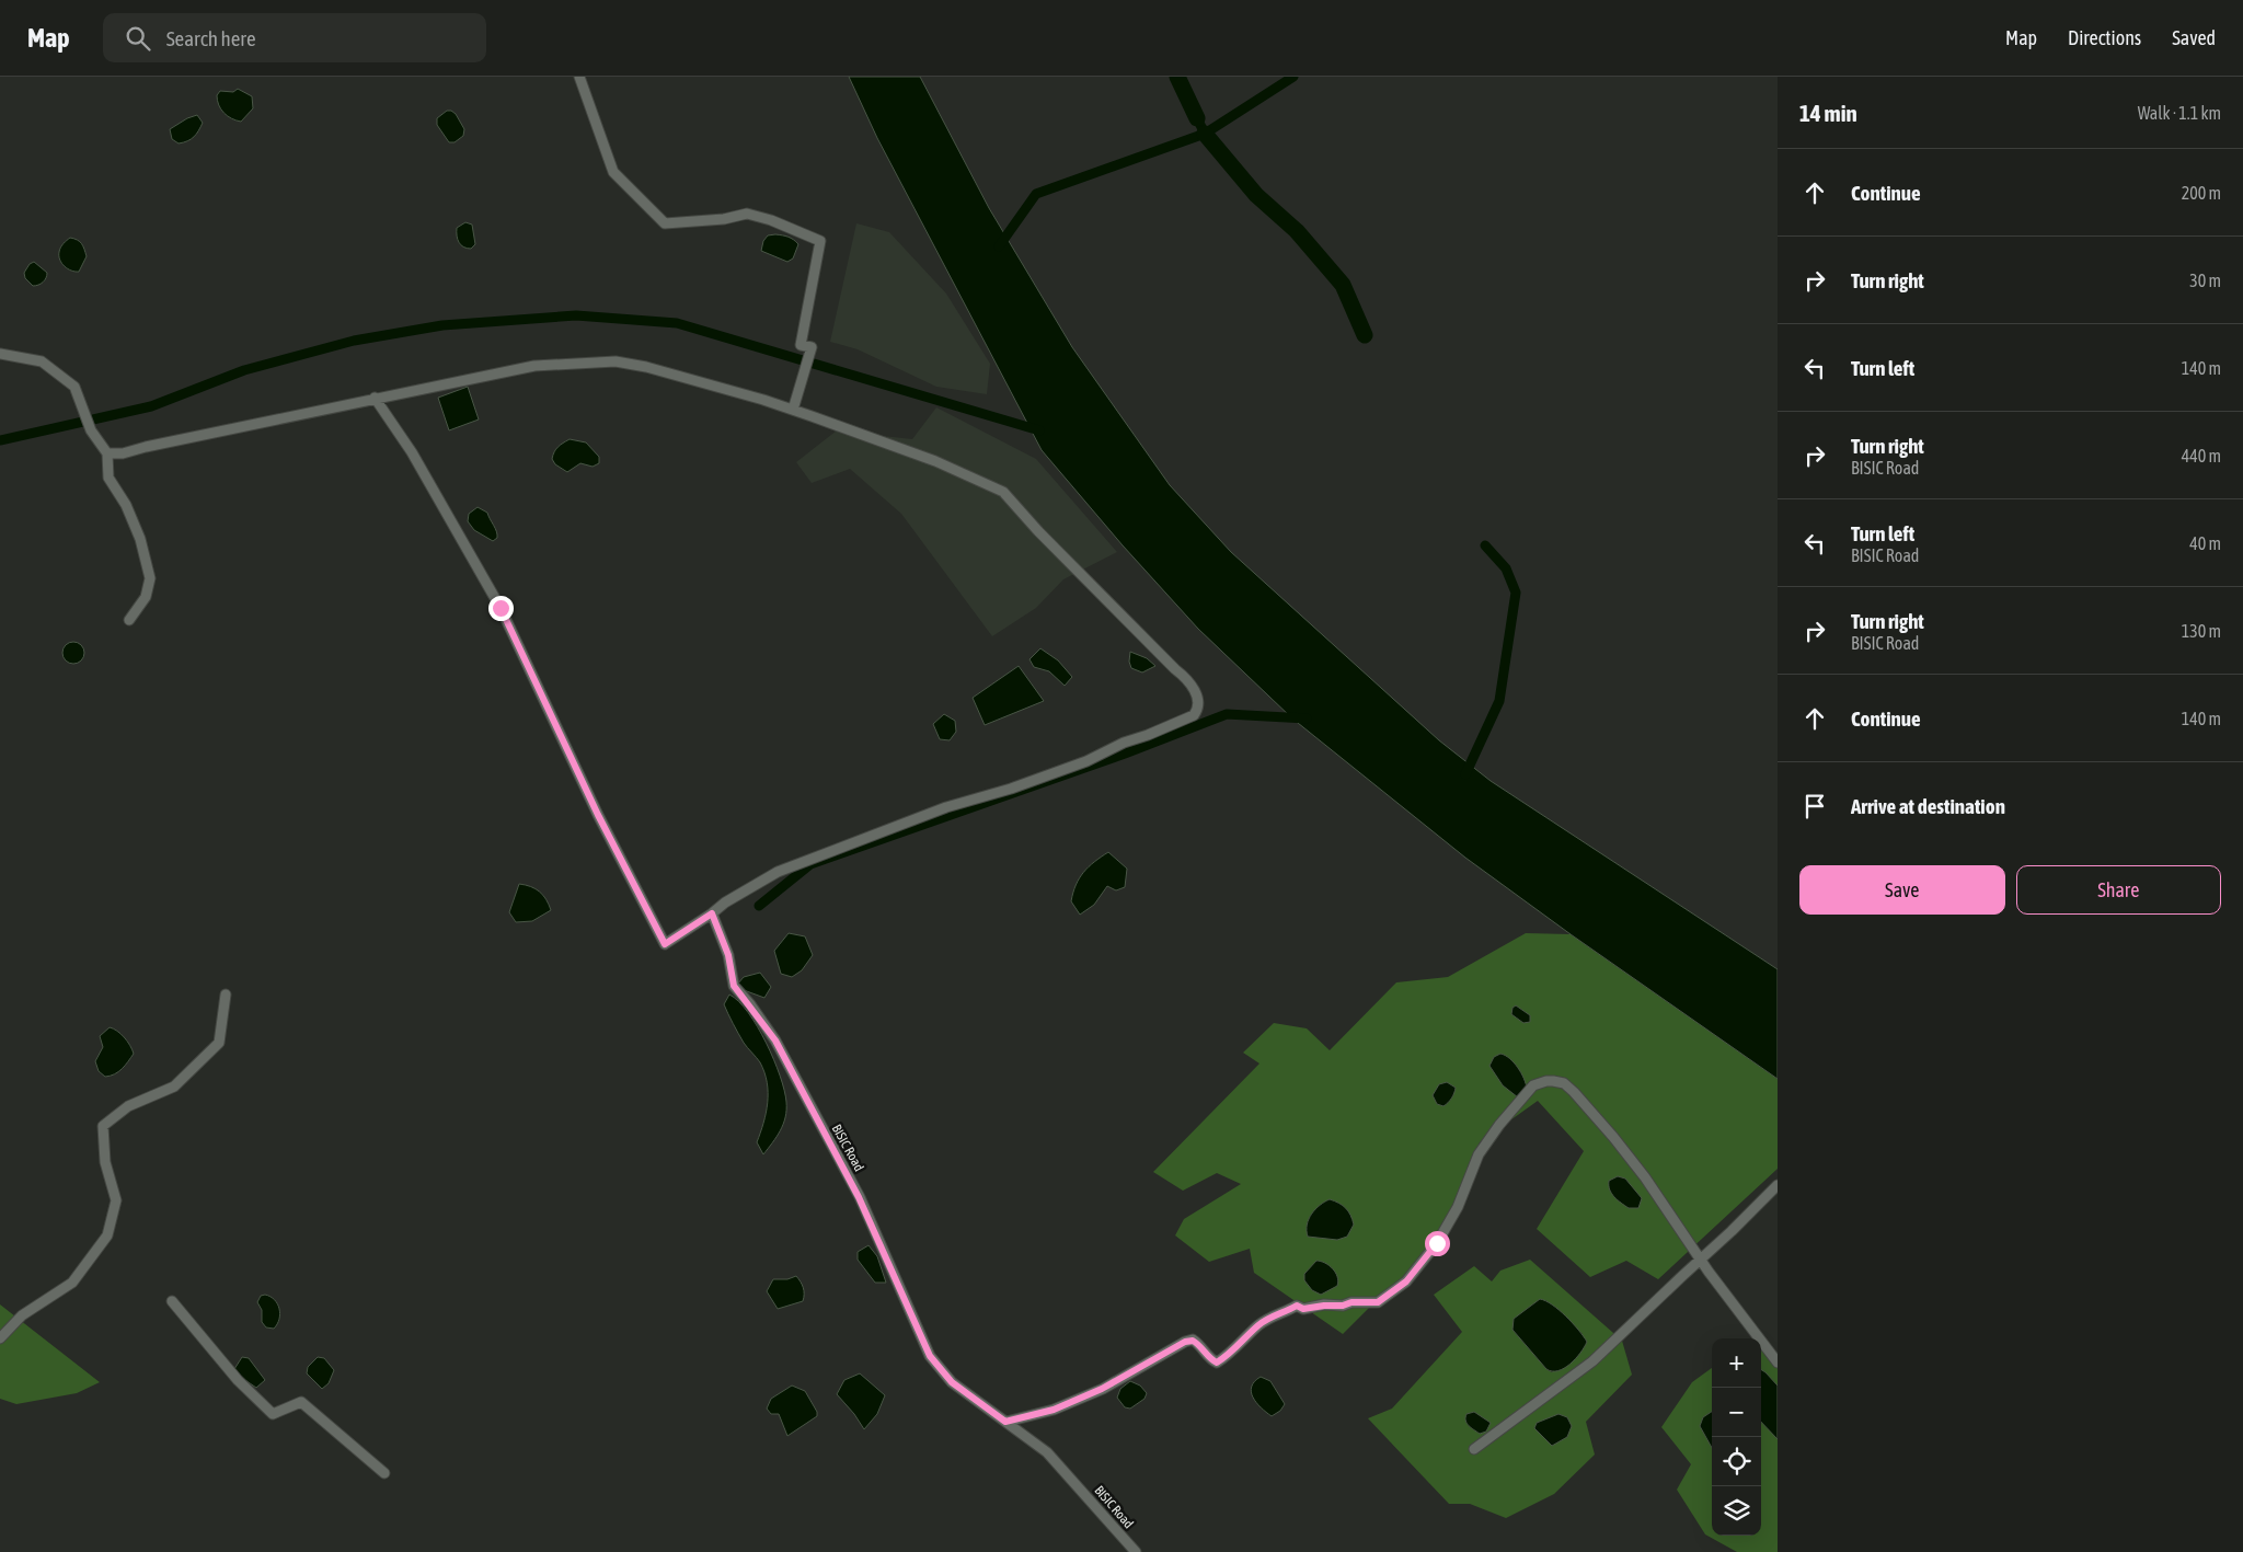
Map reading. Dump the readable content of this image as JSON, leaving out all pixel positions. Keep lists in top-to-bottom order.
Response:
{
  "streets": {
    "street": ["BISIC Road"]
  },
  "page": {
    "header": "Map",
    "search": "Search here",
    "nav": ["Map", "Directions", "Saved"],
    "heading": ["14 min", "Walk · 1.1 km"],
    "list": [
      ["Continue", "200 m"],
      ["Turn right", "30 m"],
      ["Turn left", "140 m"],
      ["Turn right", "BISIC Road", "440 m"],
      ["Turn left", "BISIC Road", "40 m"],
      ["Turn right", "BISIC Road", "130 m"],
      ["Continue", "140 m"],
      "Arrive at destination"
    ],
    "buttons": ["Save", "Share"],
    "map_buttons": ["+", "−"]
  }
}
